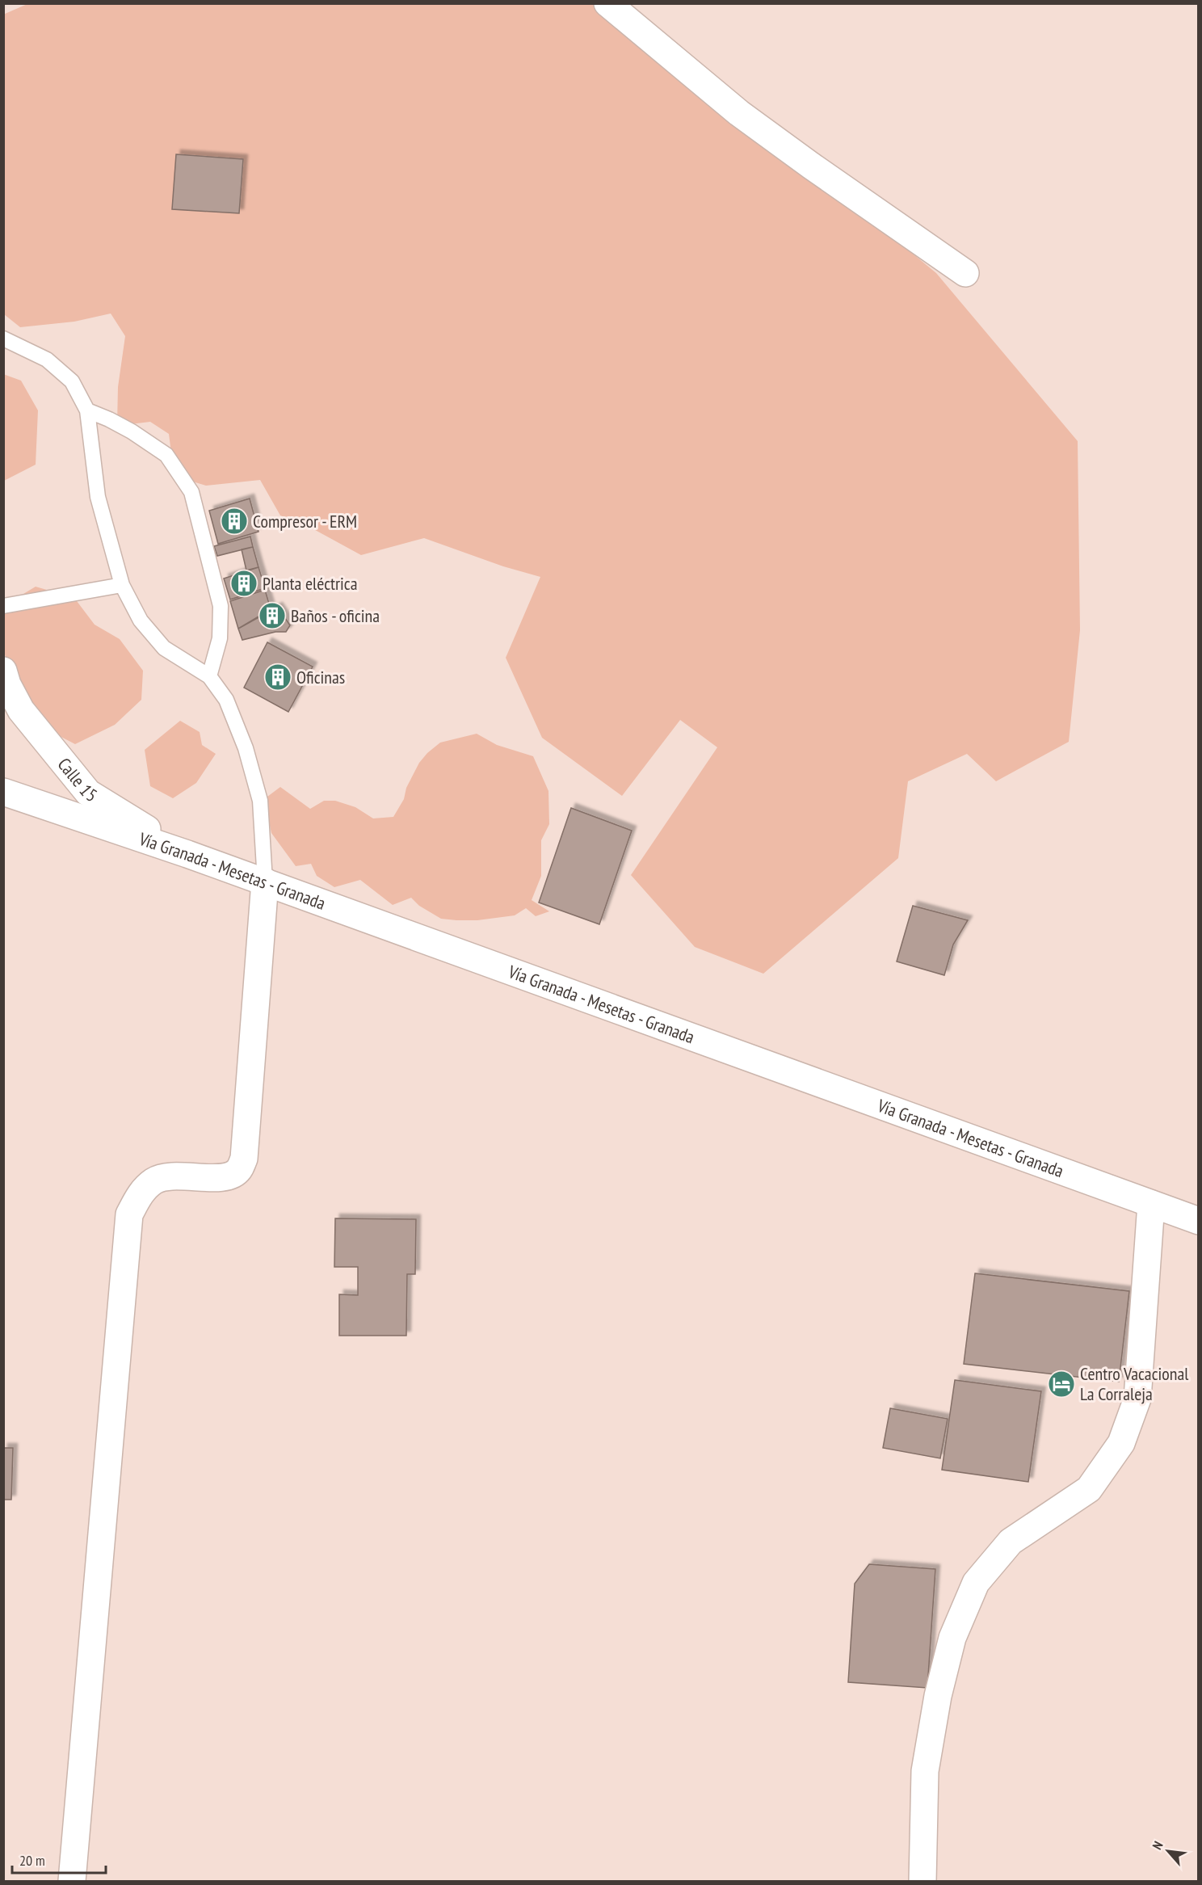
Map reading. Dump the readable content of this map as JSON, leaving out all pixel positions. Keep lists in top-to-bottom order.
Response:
{
  "streets": {
    "street": ["Calle 15", "Vía Granada - Mesetas - Granada"]
  },
  "crossings": [
    ["Calle 15", "Vía Granada - Mesetas - Granada"]
  ],
  "places": {
    "building": [
      "Compresor - ERM",
      "Planta eléctrica",
      "Baños - oficina",
      "Oficinas"
    ],
    "hotel": ["Centro Vacacional La Corraleja"]
  },
  "scale_bar": "20 m",
  "north": "top left"
}
